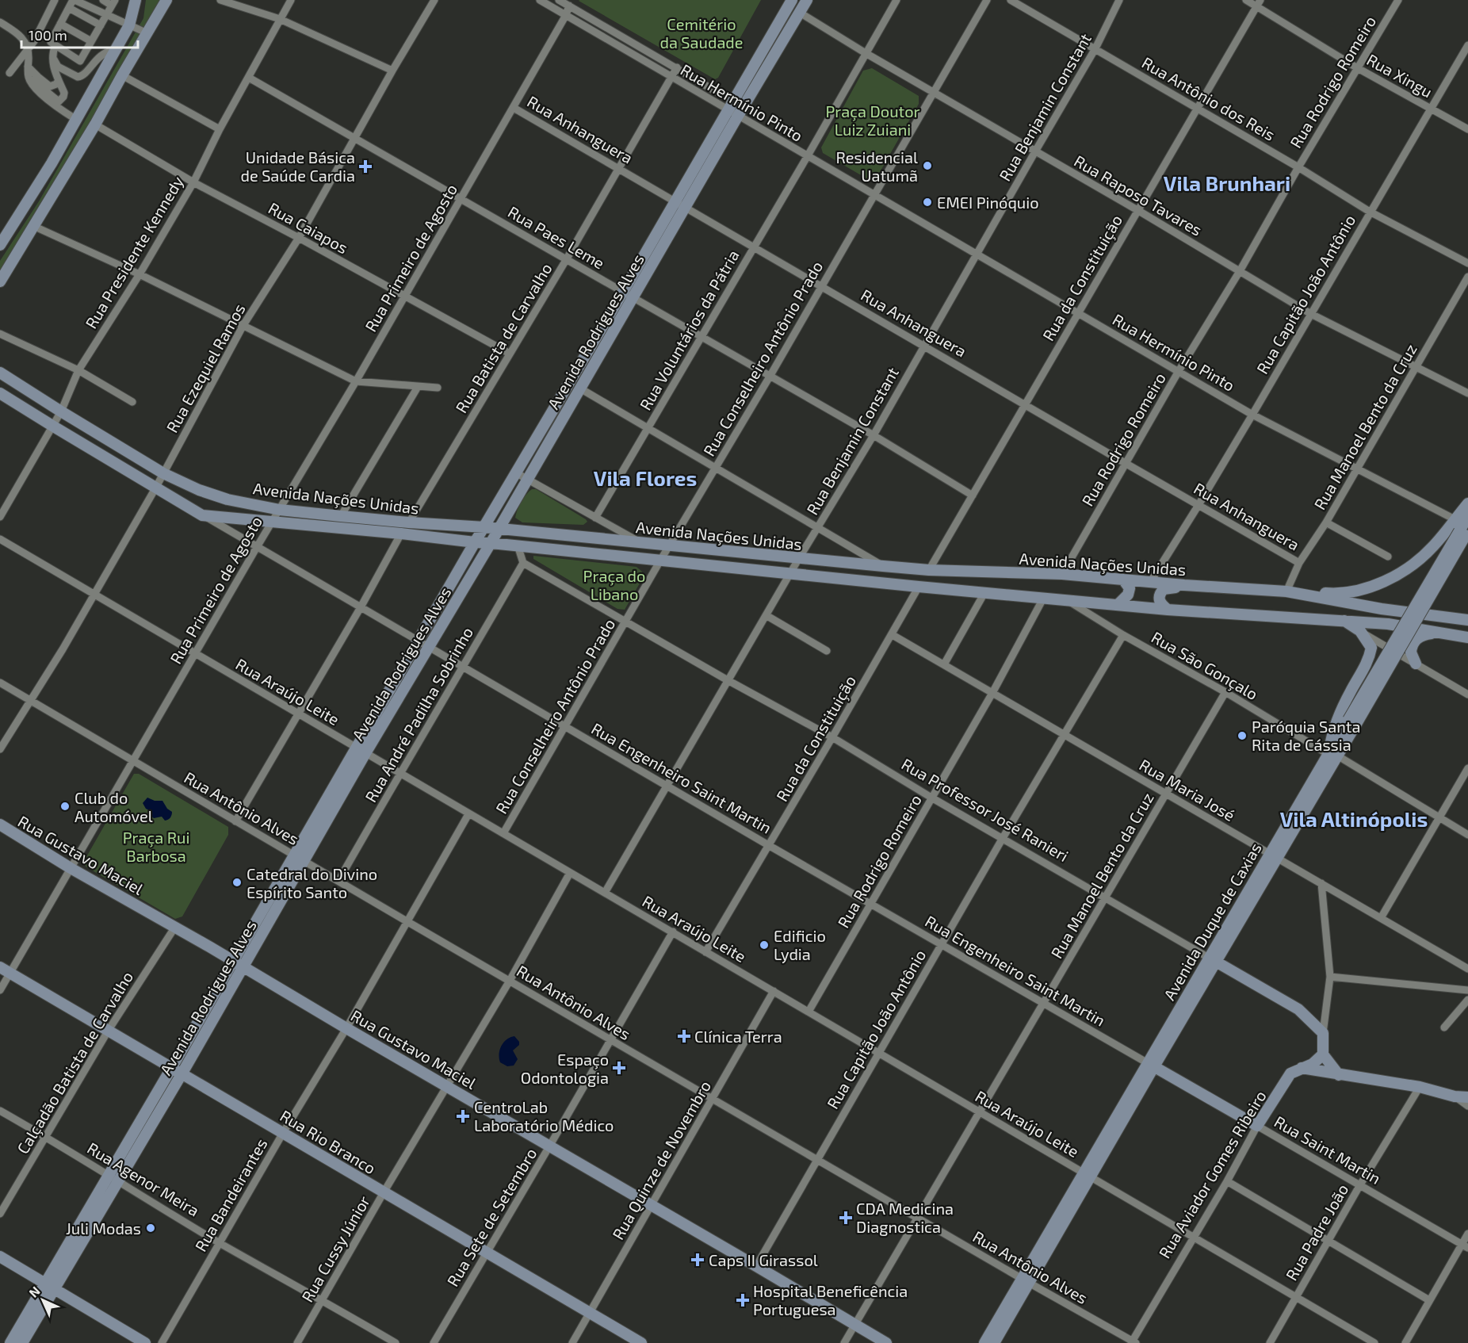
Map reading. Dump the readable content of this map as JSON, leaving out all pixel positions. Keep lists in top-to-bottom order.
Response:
{
  "streets": {
    "main road": [
      "Avenida Rodrigues Alves",
      "Avenida Nações Unidas",
      "Rua Professor José Ranieri",
      "Rua Gustavo Maciel",
      "Avenida Duque de Caxias",
      "Rua Rio Branco",
      "Rua Saint Martin",
      "Rua Aviador Gomes Ribeiro"
    ],
    "street": [
      "Rua Xingu",
      "Rua Rodrigo Romeiro",
      "Rua Antônio dos Reis",
      "Rua Hermínio Pinto",
      "Rua Benjamin Constant",
      "Rua Anhanguera",
      "Rua Raposo Tavares",
      "Rua Caiapos",
      "Rua Paes Leme",
      "Rua Presidente Kennedy",
      "Rua Primeiro de Agosto",
      "Rua da Constituição",
      "Rua Capitão João Antônio",
      "Rua Voluntários da Pátria",
      "Rua Batista de Carvalho",
      "Rua Conselheiro Antônio Prado",
      "Rua Ezequiel Ramos",
      "Rua Manoel Bento da Cruz",
      "Rua São Gonçalo",
      "Rua Araújo Leite",
      "Rua André Padilha Sobrinho",
      "Rua Engenheiro Saint Martin",
      "Rua Maria José",
      "Rua Antônio Alves",
      "Calçadão Batista de Carvalho",
      "Rua Quinze de Novembro",
      "Rua Agenor Meira",
      "Rua Bandeirantes",
      "Rua Sete de Setembro",
      "Rua Padre João",
      "Rua Cussy Júnior"
    ]
  },
  "crossings": [
    ["Rua Xingu", "Rua Rodrigo Romeiro"],
    ["Rua Xingu", "Rua da Constituição"],
    ["Rua Xingu", "Rua Capitão João Antônio"],
    ["Rua Rodrigo Romeiro", "Rua Antônio dos Reis"],
    ["Rua Rodrigo Romeiro", "Rua Hermínio Pinto"],
    ["Rua Rodrigo Romeiro", "Rua Anhanguera"],
    ["Rua Rodrigo Romeiro", "Rua Raposo Tavares"],
    ["Rua Rodrigo Romeiro", "Avenida Nações Unidas"],
    ["Rua Rodrigo Romeiro", "Rua Araújo Leite"],
    ["Rua Rodrigo Romeiro", "Rua Engenheiro Saint Martin"],
    ["Rua Rodrigo Romeiro", "Rua Maria José"],
    ["Rua Rodrigo Romeiro", "Rua Professor José Ranieri"],
    ["Rua Antônio dos Reis", "Rua Benjamin Constant"],
    ["Rua Antônio dos Reis", "Rua da Constituição"],
    ["Rua Antônio dos Reis", "Rua Capitão João Antônio"],
    ["Rua Hermínio Pinto", "Rua Benjamin Constant"],
    ["Rua Hermínio Pinto", "Rua Primeiro de Agosto"],
    ["Rua Hermínio Pinto", "Rua da Constituição"],
    ["Rua Hermínio Pinto", "Rua Capitão João Antônio"],
    ["Rua Hermínio Pinto", "Rua Voluntários da Pátria"],
    ["Rua Hermínio Pinto", "Avenida Rodrigues Alves"],
    ["Rua Hermínio Pinto", "Rua Batista de Carvalho"],
    ["Rua Hermínio Pinto", "Rua Conselheiro Antônio Prado"],
    ["Rua Hermínio Pinto", "Rua Manoel Bento da Cruz"],
    ["Rua Hermínio Pinto", "Avenida Duque de Caxias"],
    ["Rua Benjamin Constant", "Rua Anhanguera"],
    ["Rua Benjamin Constant", "Rua Raposo Tavares"],
    ["Rua Benjamin Constant", "Rua Paes Leme"],
    ["Rua Benjamin Constant", "Avenida Nações Unidas"],
    ["Rua Benjamin Constant", "Rua Araújo Leite"],
    ["Rua Benjamin Constant", "Rua Engenheiro Saint Martin"],
    ["Rua Benjamin Constant", "Rua Professor José Ranieri"],
    ["Rua Anhanguera", "Rua Primeiro de Agosto"],
    ["Rua Anhanguera", "Rua da Constituição"],
    ["Rua Anhanguera", "Rua Capitão João Antônio"],
    ["Rua Anhanguera", "Rua Voluntários da Pátria"],
    ["Rua Anhanguera", "Avenida Rodrigues Alves"],
    ["Rua Anhanguera", "Rua Batista de Carvalho"],
    ["Rua Anhanguera", "Rua Conselheiro Antônio Prado"],
    ["Rua Anhanguera", "Rua Manoel Bento da Cruz"],
    ["Rua Raposo Tavares", "Rua da Constituição"],
    ["Rua Raposo Tavares", "Rua Capitão João Antônio"],
    ["Rua Raposo Tavares", "Avenida Rodrigues Alves"],
    ["Rua Raposo Tavares", "Rua Manoel Bento da Cruz"],
    ["Rua Caiapos", "Rua Presidente Kennedy"],
    ["Rua Caiapos", "Rua Primeiro de Agosto"],
    ["Rua Caiapos", "Rua Batista de Carvalho"],
    ["Rua Caiapos", "Rua Ezequiel Ramos"],
    ["Rua Paes Leme", "Rua Presidente Kennedy"],
    ["Rua Paes Leme", "Rua Primeiro de Agosto"],
    ["Rua Paes Leme", "Rua da Constituição"],
    ["Rua Paes Leme", "Rua Voluntários da Pátria"],
    ["Rua Paes Leme", "Avenida Rodrigues Alves"],
    ["Rua Paes Leme", "Rua Batista de Carvalho"],
    ["Rua Paes Leme", "Rua Conselheiro Antônio Prado"],
    ["Rua Paes Leme", "Rua Ezequiel Ramos"],
    ["Rua Presidente Kennedy", "Avenida Nações Unidas"],
    ["Rua Primeiro de Agosto", "Avenida Nações Unidas"],
    ["Rua Primeiro de Agosto", "Rua Araújo Leite"],
    ["Rua Primeiro de Agosto", "Rua Engenheiro Saint Martin"],
    ["Rua Primeiro de Agosto", "Rua Antônio Alves"],
    ["Rua Primeiro de Agosto", "Rua Gustavo Maciel"],
    ["Rua Primeiro de Agosto", "Rua Rio Branco"],
    ["Rua da Constituição", "Avenida Nações Unidas"],
    ["Rua da Constituição", "Rua Araújo Leite"],
    ["Rua da Constituição", "Rua Engenheiro Saint Martin"],
    ["Rua da Constituição", "Rua Maria José"],
    ["Rua da Constituição", "Rua Professor José Ranieri"],
    ["Rua Capitão João Antônio", "Avenida Nações Unidas"],
    ["Rua Capitão João Antônio", "Rua São Gonçalo"],
    ["Rua Capitão João Antônio", "Rua Araújo Leite"],
    ["Rua Capitão João Antônio", "Rua Engenheiro Saint Martin"],
    ["Rua Capitão João Antônio", "Rua Maria José"],
    ["Rua Capitão João Antônio", "Rua Antônio Alves"],
    ["Rua Capitão João Antônio", "Rua Professor José Ranieri"],
    ["Rua Capitão João Antônio", "Rua Gustavo Maciel"],
    ["Avenida Rodrigues Alves", "Avenida Nações Unidas"],
    ["Avenida Rodrigues Alves", "Rua Araújo Leite"],
    ["Avenida Rodrigues Alves", "Rua Engenheiro Saint Martin"],
    ["Avenida Rodrigues Alves", "Rua Antônio Alves"],
    ["Avenida Rodrigues Alves", "Rua Gustavo Maciel"],
    ["Avenida Rodrigues Alves", "Rua Rio Branco"],
    ["Avenida Rodrigues Alves", "Rua Agenor Meira"],
    ["Rua Batista de Carvalho", "Avenida Nações Unidas"],
    ["Rua Conselheiro Antônio Prado", "Avenida Nações Unidas"],
    ["Rua Conselheiro Antônio Prado", "Rua Araújo Leite"],
    ["Rua Conselheiro Antônio Prado", "Rua Engenheiro Saint Martin"],
    ["Rua Conselheiro Antônio Prado", "Rua Professor José Ranieri"],
    ["Rua Ezequiel Ramos", "Avenida Nações Unidas"],
    ["Rua Ezequiel Ramos", "Rua Araújo Leite"],
    ["Rua Ezequiel Ramos", "Rua Antônio Alves"],
    ["Rua Manoel Bento da Cruz", "Avenida Nações Unidas"],
    ["Rua Manoel Bento da Cruz", "Rua São Gonçalo"],
    ["Rua Manoel Bento da Cruz", "Rua Araújo Leite"],
    ["Rua Manoel Bento da Cruz", "Rua Engenheiro Saint Martin"],
    ["Rua Manoel Bento da Cruz", "Rua Maria José"],
    ["Rua Manoel Bento da Cruz", "Rua Antônio Alves"],
    ["Rua Manoel Bento da Cruz", "Rua Professor José Ranieri"],
    ["Rua Manoel Bento da Cruz", "Rua Gustavo Maciel"],
    ["Avenida Nações Unidas", "Rua São Gonçalo"],
    ["Avenida Nações Unidas", "Rua Engenheiro Saint Martin"],
    ["Rua São Gonçalo", "Avenida Duque de Caxias"],
    ["Rua Araújo Leite", "Rua André Padilha Sobrinho"],
    ["Rua Araújo Leite", "Avenida Duque de Caxias"],
    ["Rua Araújo Leite", "Rua Quinze de Novembro"],
    ["Rua Araújo Leite", "Rua Aviador Gomes Ribeiro"],
    ["Rua Araújo Leite", "Rua Bandeirantes"],
    ["Rua Araújo Leite", "Rua Sete de Setembro"],
    ["Rua Araújo Leite", "Rua Padre João"],
    ["Rua Araújo Leite", "Rua Cussy Júnior"],
    ["Rua André Padilha Sobrinho", "Rua Engenheiro Saint Martin"],
    ["Rua André Padilha Sobrinho", "Rua Antônio Alves"],
    ["Rua Engenheiro Saint Martin", "Avenida Duque de Caxias"],
    ["Rua Engenheiro Saint Martin", "Rua Saint Martin"],
    ["Rua Maria José", "Avenida Duque de Caxias"],
    ["Rua Antônio Alves", "Avenida Duque de Caxias"],
    ["Rua Antônio Alves", "Rua Quinze de Novembro"],
    ["Rua Antônio Alves", "Rua Aviador Gomes Ribeiro"],
    ["Rua Antônio Alves", "Rua Bandeirantes"],
    ["Rua Antônio Alves", "Rua Sete de Setembro"],
    ["Rua Antônio Alves", "Rua Cussy Júnior"],
    ["Rua Professor José Ranieri", "Avenida Duque de Caxias"],
    ["Rua Gustavo Maciel", "Calçadão Batista de Carvalho"],
    ["Rua Gustavo Maciel", "Rua Quinze de Novembro"],
    ["Rua Gustavo Maciel", "Rua Bandeirantes"],
    ["Rua Gustavo Maciel", "Rua Sete de Setembro"],
    ["Rua Gustavo Maciel", "Rua Cussy Júnior"],
    ["Avenida Duque de Caxias", "Rua Saint Martin"],
    ["Calçadão Batista de Carvalho", "Rua Rio Branco"],
    ["Calçadão Batista de Carvalho", "Rua Agenor Meira"],
    ["Rua Rio Branco", "Rua Quinze de Novembro"],
    ["Rua Rio Branco", "Rua Bandeirantes"],
    ["Rua Rio Branco", "Rua Sete de Setembro"],
    ["Rua Rio Branco", "Rua Cussy Júnior"],
    ["Rua Saint Martin", "Rua Aviador Gomes Ribeiro"],
    ["Rua Saint Martin", "Rua Padre João"],
    ["Rua Agenor Meira", "Rua Bandeirantes"],
    ["Rua Agenor Meira", "Rua Cussy Júnior"]
  ],
  "districts": ["Vila Brunhari", "Vila Flores", "Vila Altinópolis"],
  "parks": [
    "Cemitério da Saudade",
    "Praça Doutor Luiz Zuiani",
    "Praça do Libano",
    "Praça Rui Barbosa"
  ],
  "places": {
    "other": [
      "Residencial Uatumã",
      "EMEI Pinóquio",
      "Paróquia Santa Rita de Cássia",
      "Club do Automóvel",
      "Catedral do Divino Espírito Santo",
      "Edificio Lydia",
      "Juli Modas"
    ],
    "health": [
      "Unidade Básica de Saúde Cardia",
      "Clínica Terra",
      "Espaço Odontologia",
      "CentroLab Laboratório Médico",
      "CDA Medicina Diagnostica",
      "Caps II Girassol",
      "Hospital Beneficência Portuguesa"
    ]
  },
  "scale_bar": "100 m",
  "north": "top left"
}
